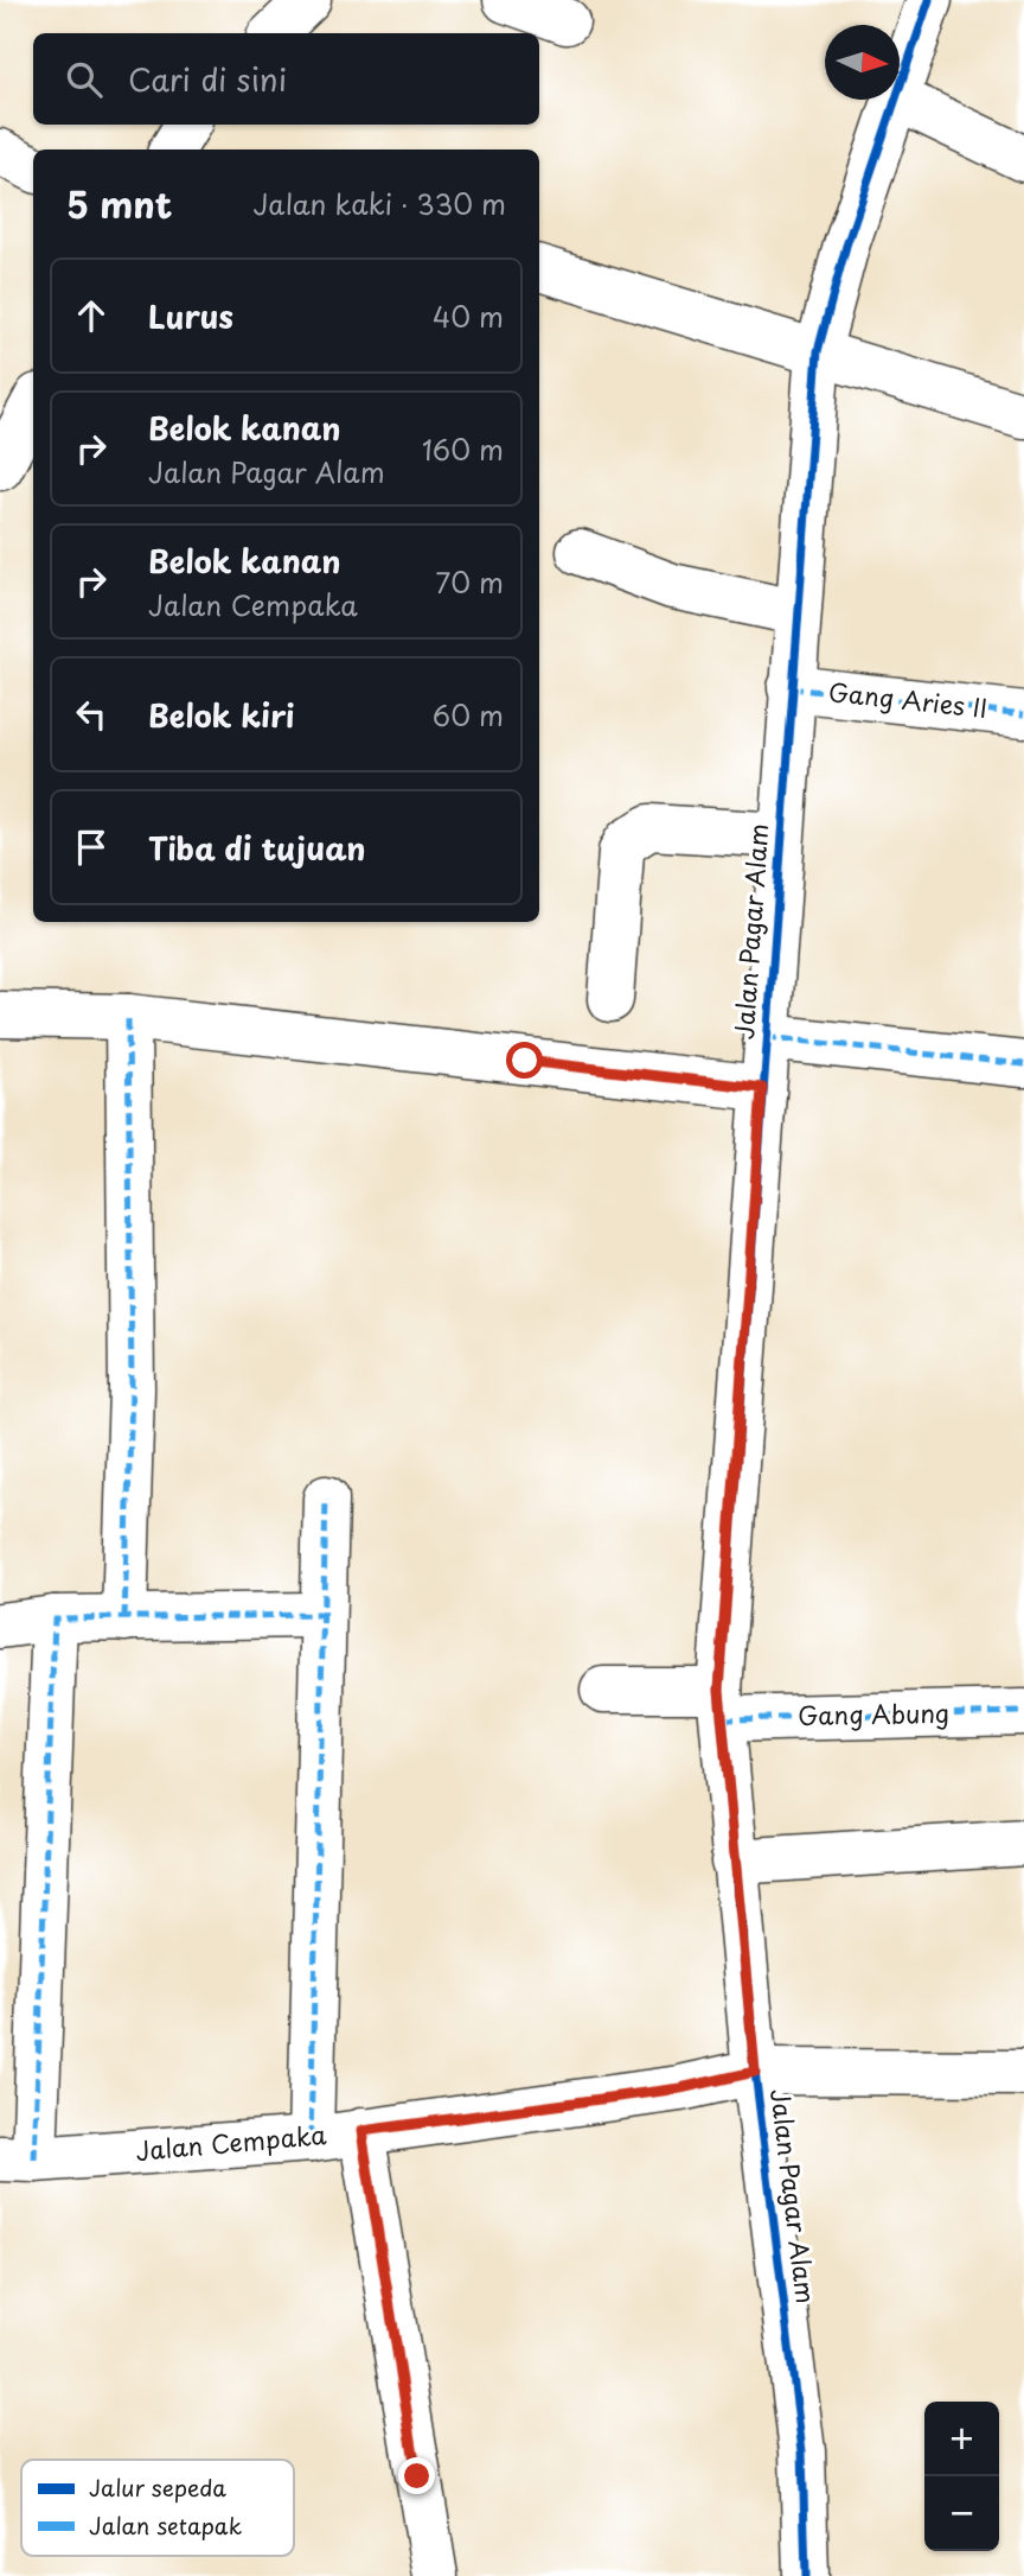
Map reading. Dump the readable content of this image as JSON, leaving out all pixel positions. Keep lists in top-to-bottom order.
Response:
{
  "streets": {
    "street": [
      "Gang Aries II",
      "Jalan Pagar Alam",
      "Gang Abung",
      "Jalan Cempaka"
    ]
  },
  "crossings": [
    ["Gang Aries II", "Jalan Pagar Alam"],
    ["Jalan Pagar Alam", "Gang Abung"],
    ["Jalan Pagar Alam", "Jalan Cempaka"]
  ],
  "legend": ["Jalur sepeda", "Jalan setapak"],
  "north": "right",
  "page": {
    "search": "Cari di sini",
    "heading": ["5 mnt", "Jalan kaki · 330 m"],
    "list": [
      ["Lurus", "40 m"],
      ["Belok kanan", "Jalan Pagar Alam", "160 m"],
      ["Belok kanan", "Jalan Cempaka", "70 m"],
      ["Belok kiri", "60 m"],
      "Tiba di tujuan"
    ],
    "map_buttons": ["+", "−"]
  }
}
